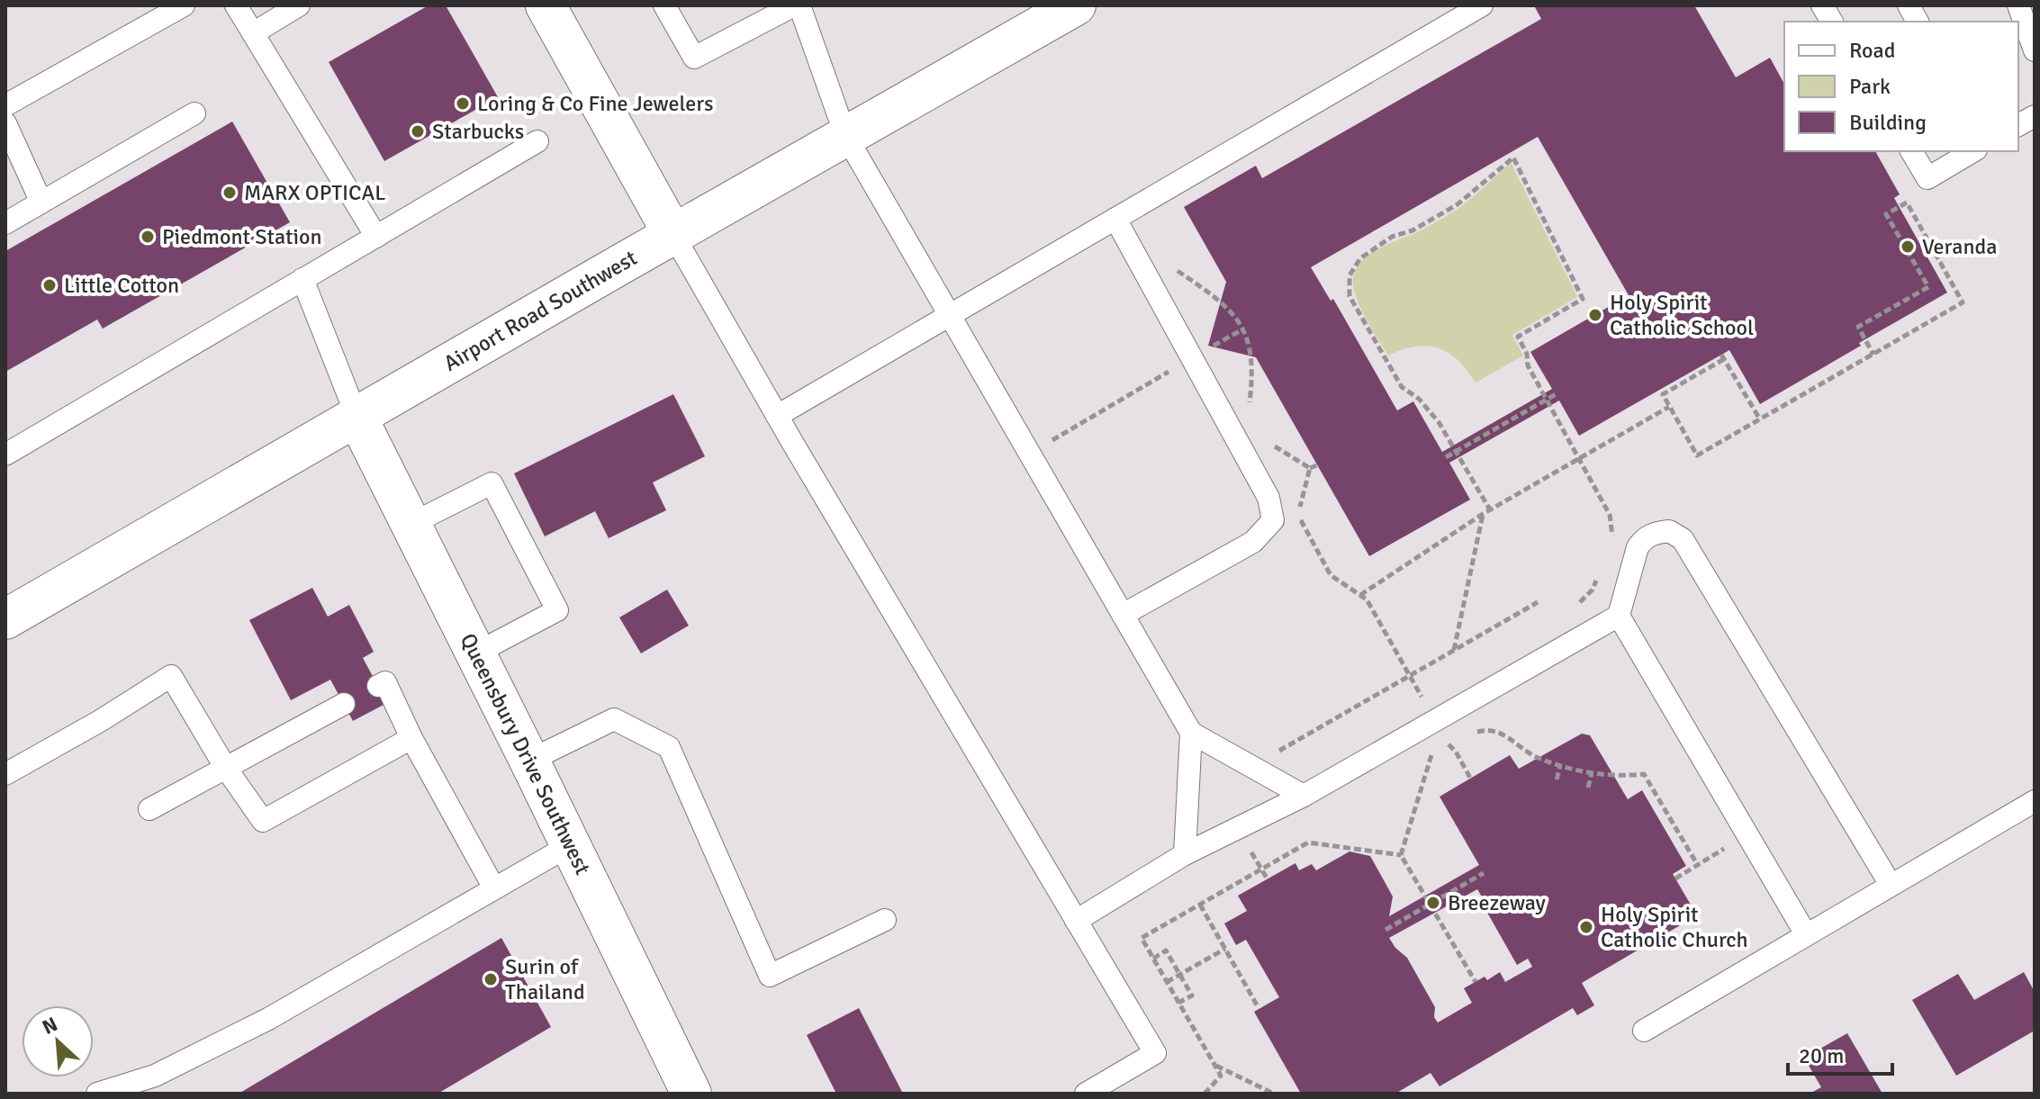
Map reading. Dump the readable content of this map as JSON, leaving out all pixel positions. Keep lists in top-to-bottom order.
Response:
{
  "streets": {
    "main road": ["Airport Road Southwest", "Queensbury Drive Southwest"]
  },
  "crossings": [
    ["Airport Road Southwest", "Queensbury Drive Southwest"]
  ],
  "places": [
    "Loring & Co Fine Jewelers",
    "Starbucks",
    "MARX OPTICAL",
    "Piedmont Station",
    "Veranda",
    "Little Cotton",
    "Holy Spirit Catholic School",
    "Breezeway",
    "Holy Spirit Catholic Church",
    "Surin of Thailand"
  ],
  "legend": ["Road", "Park", "Building"],
  "scale_bar": "20 m",
  "north": "top left"
}
